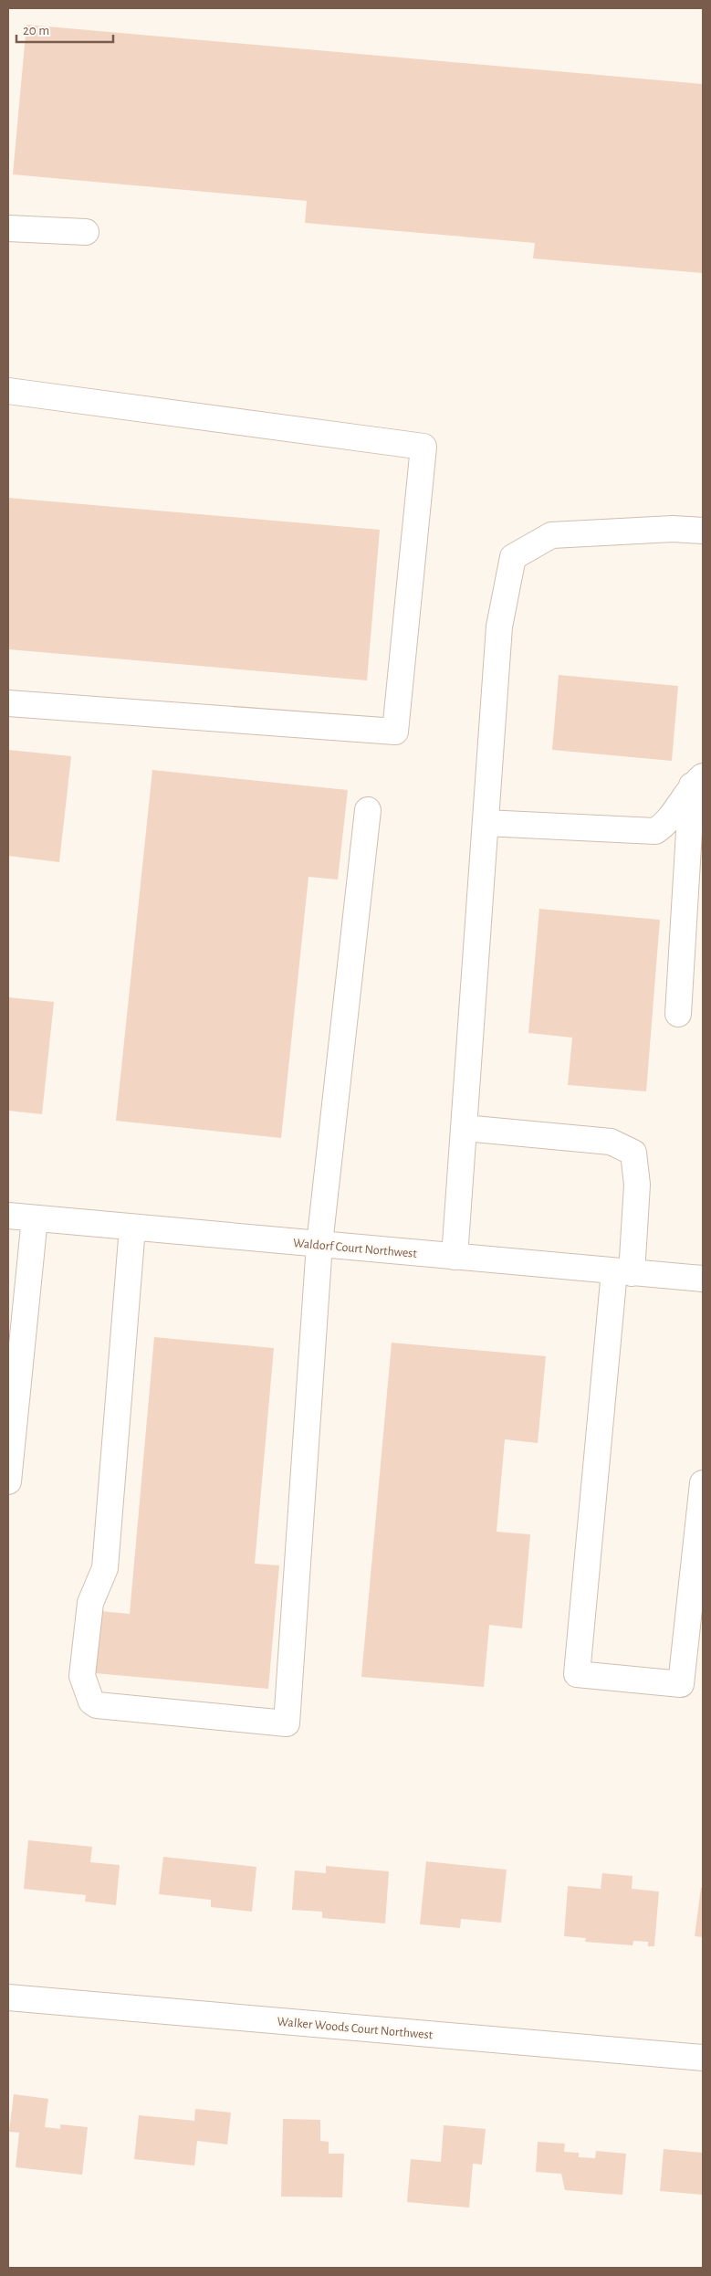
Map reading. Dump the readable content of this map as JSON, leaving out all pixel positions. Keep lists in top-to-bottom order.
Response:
{
  "streets": {
    "street": ["Waldorf Court Northwest", "Walker Woods Court Northwest"]
  },
  "scale_bar": "20 m"
}
